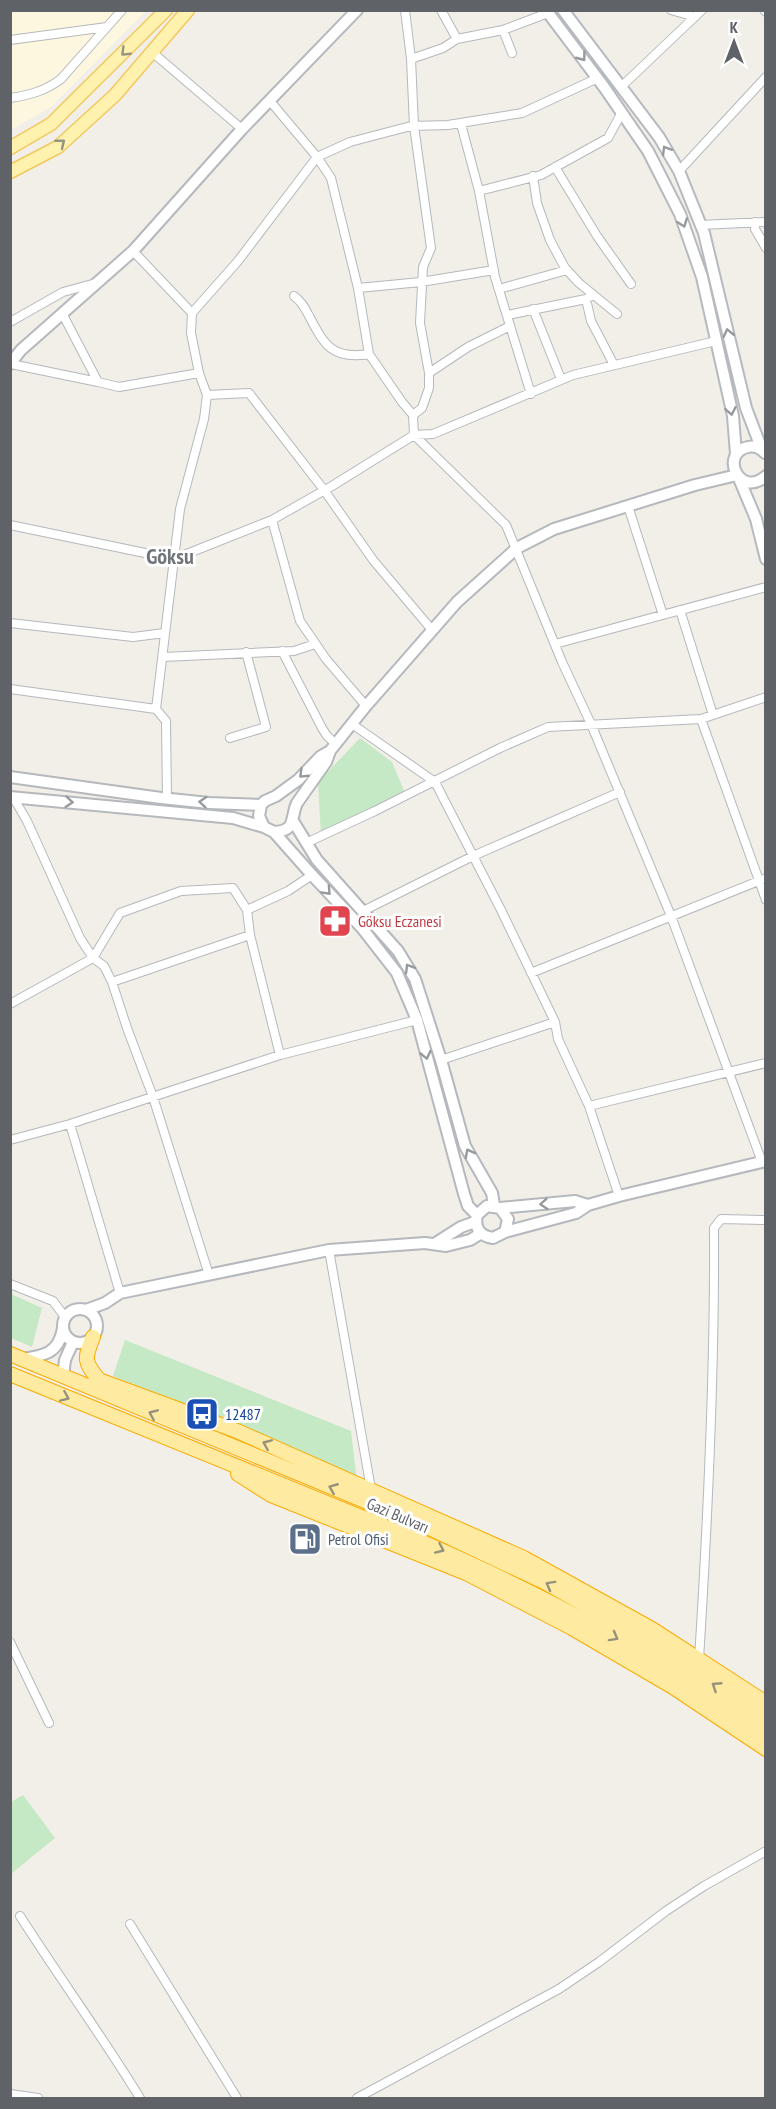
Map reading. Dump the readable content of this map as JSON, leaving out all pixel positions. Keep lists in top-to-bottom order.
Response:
{
  "streets": {
    "highway": ["Gazi Bulvarı"]
  },
  "districts": ["Göksu"],
  "places": {
    "pharmacy": ["Göksu Eczanesi"],
    "bus stop": ["12487"],
    "fuel station": ["Petrol Ofisi"]
  },
  "north": "top"
}
